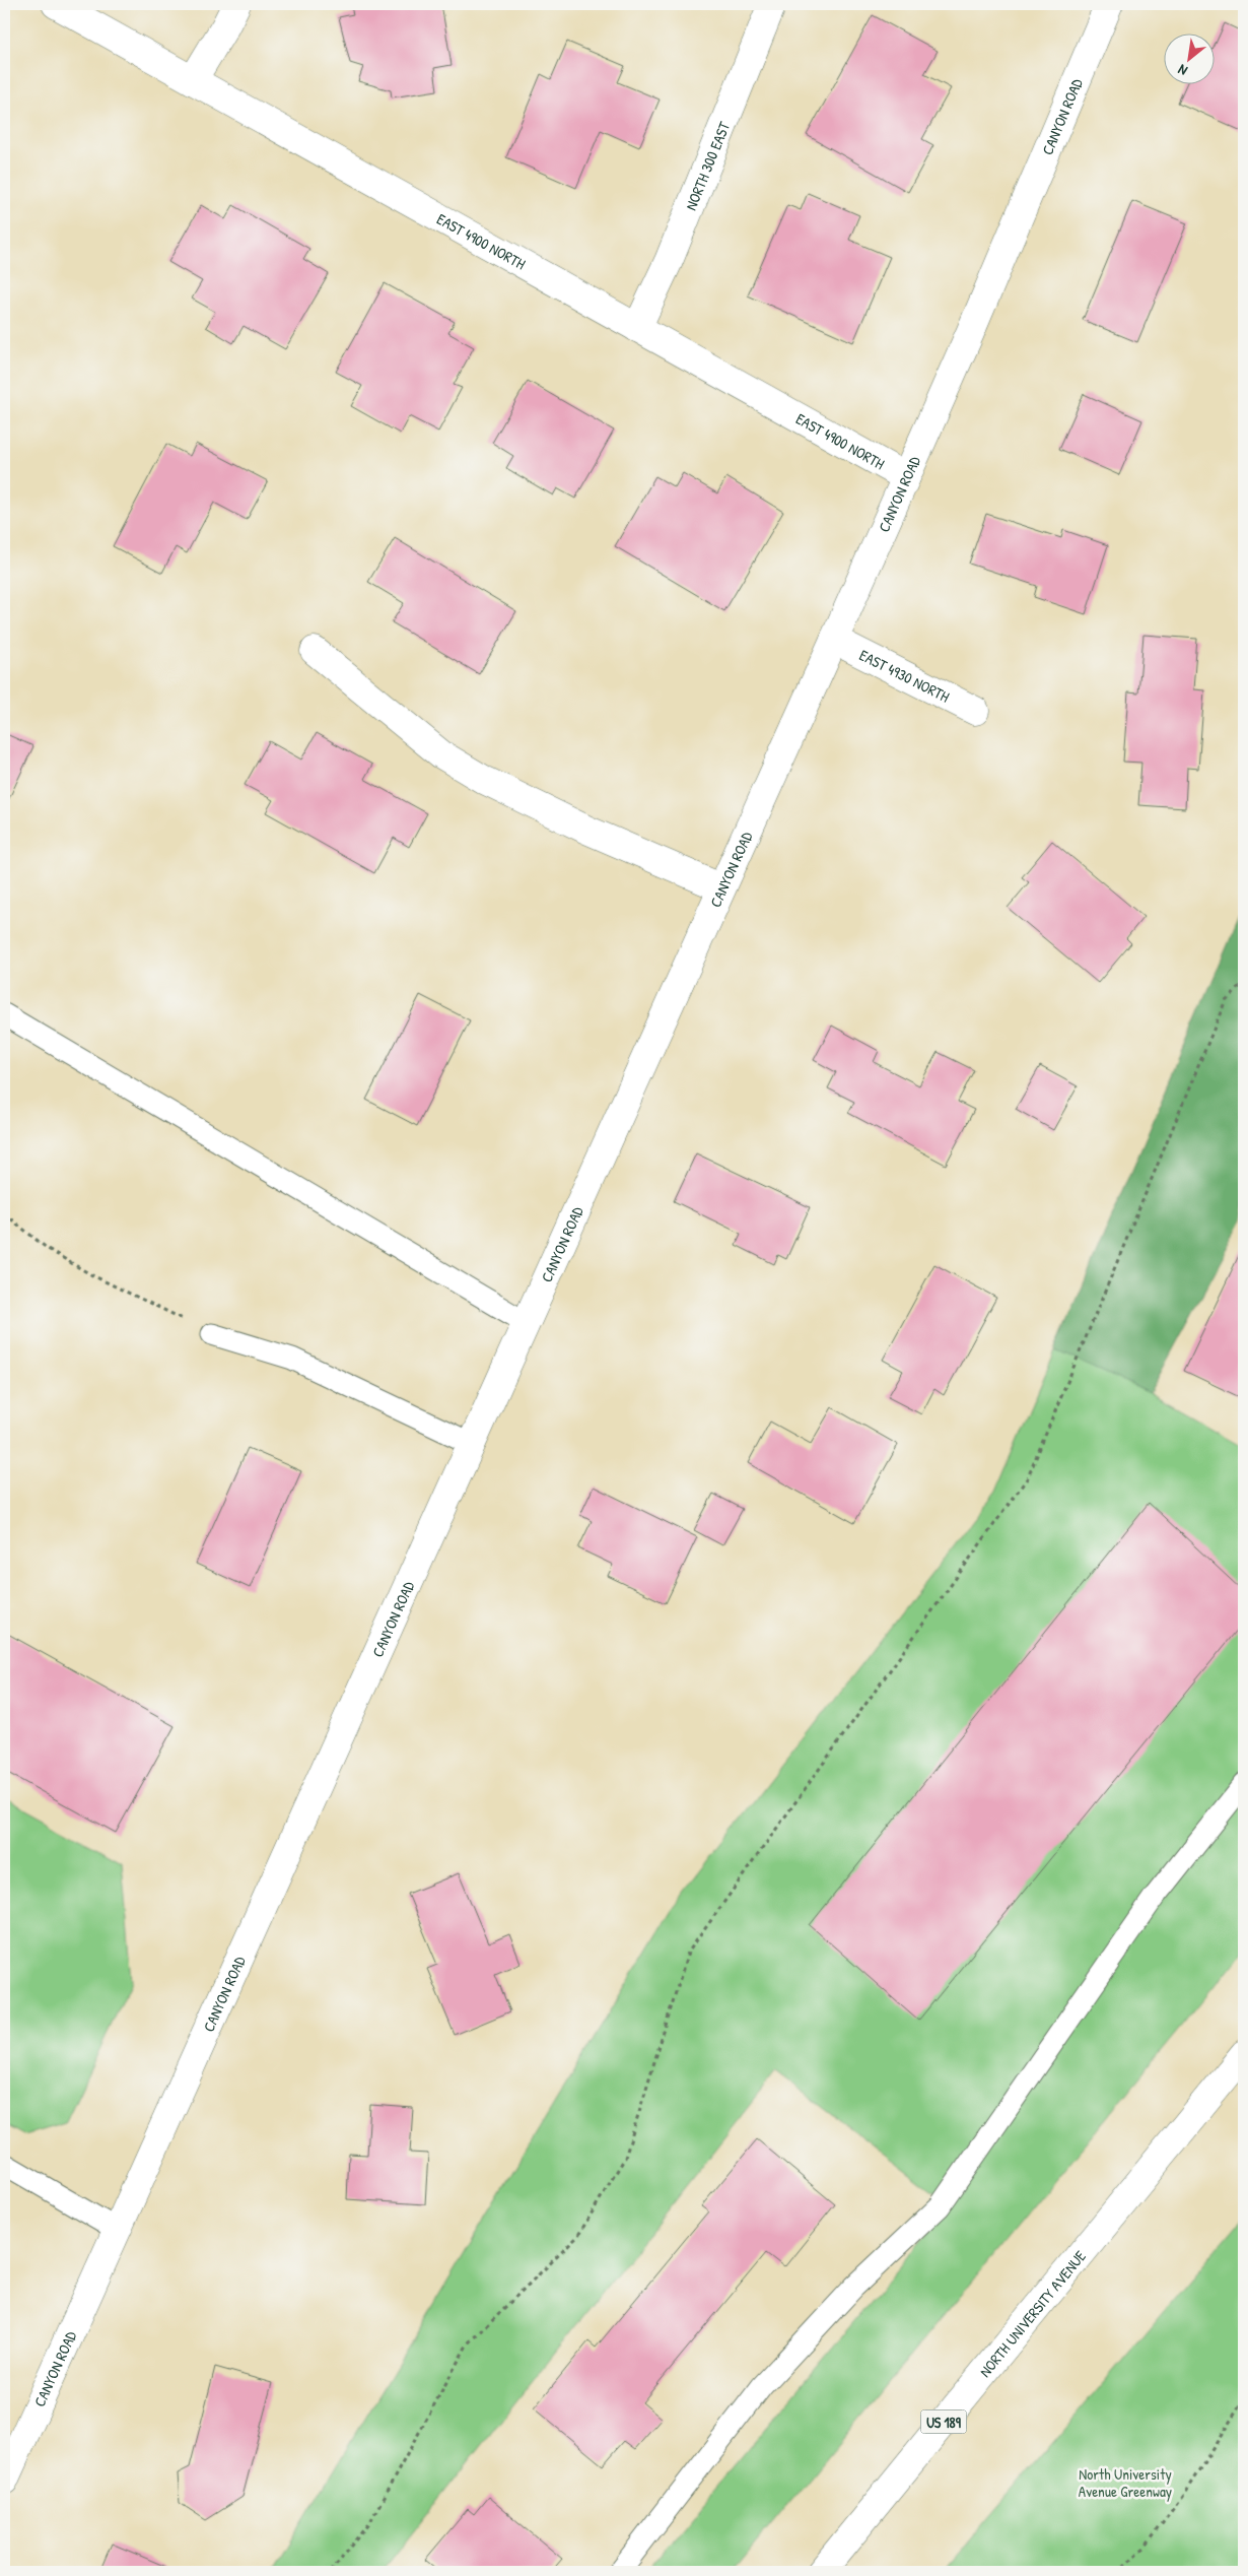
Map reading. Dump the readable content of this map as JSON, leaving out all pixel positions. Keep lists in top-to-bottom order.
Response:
{
  "streets": {
    "main road": [
      "CANYON ROAD",
      "NORTH 300 EAST",
      "EAST 4900 NORTH",
      "EAST 4930 NORTH",
      "NORTH UNIVERSITY AVENUE",
      "US 189"
    ]
  },
  "crossings": [
    ["CANYON ROAD", "EAST 4900 NORTH"],
    ["CANYON ROAD", "EAST 4930 NORTH"],
    ["NORTH 300 EAST", "EAST 4900 NORTH"]
  ],
  "parks": ["North University Avenue Greenway"],
  "north": "bottom left"
}
